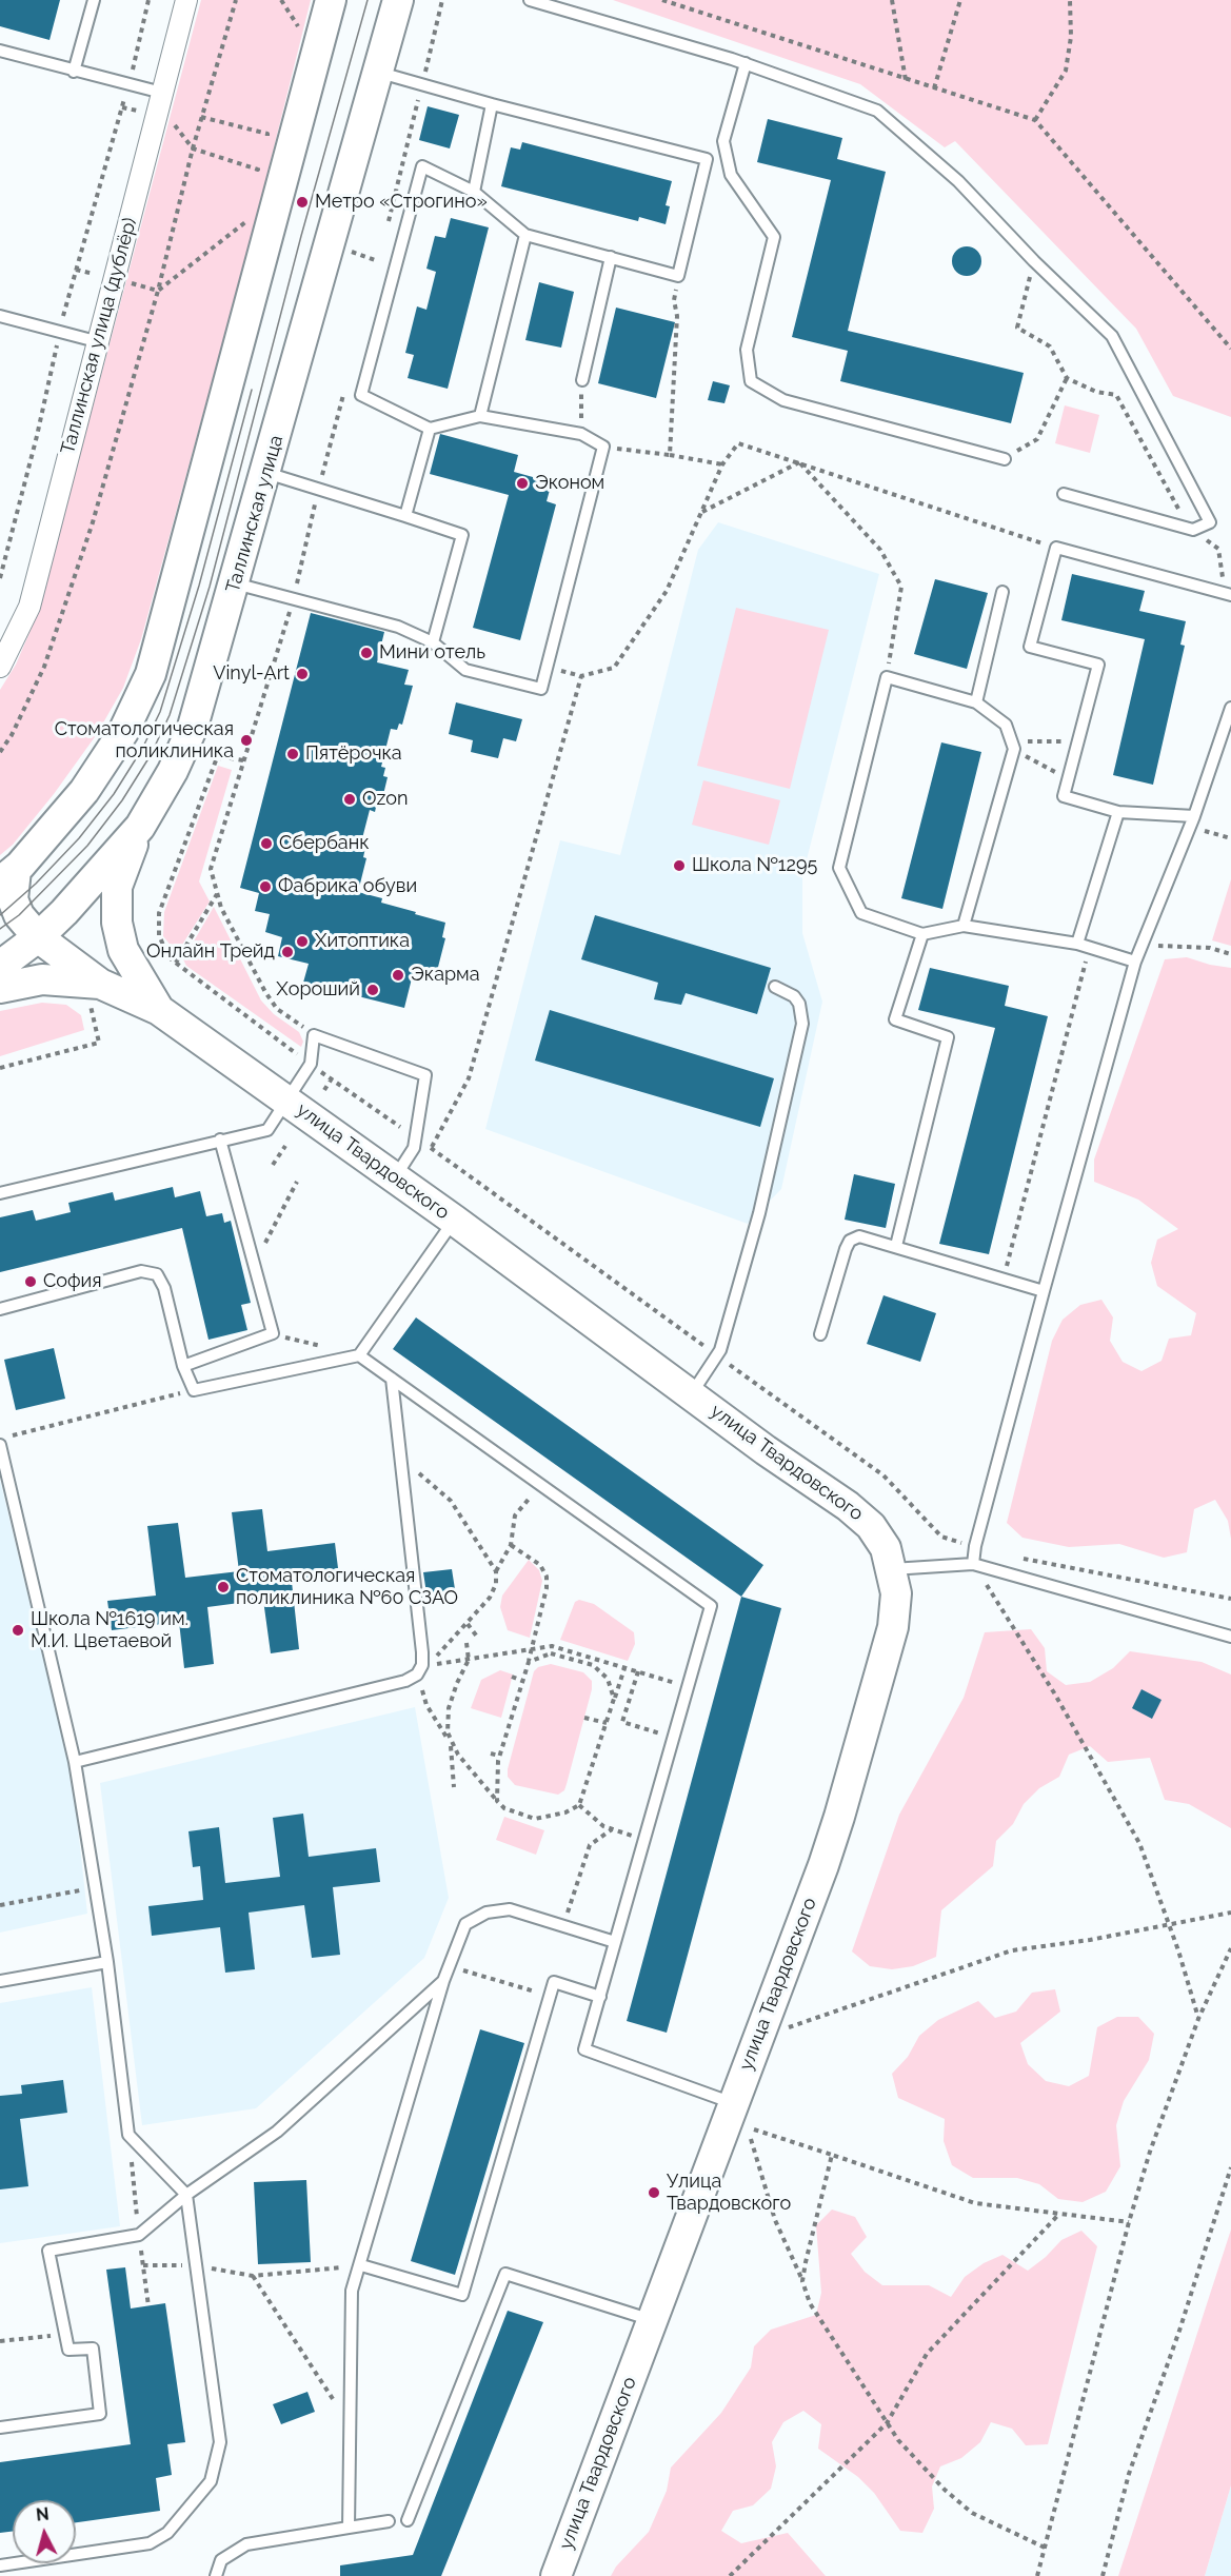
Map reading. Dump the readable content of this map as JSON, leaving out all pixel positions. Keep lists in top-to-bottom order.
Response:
{
  "streets": {
    "main road": ["Таллинская улица", "улица Твардовского"],
    "street": ["Таллинская улица (дублёр)"]
  },
  "crossings": [
    ["Таллинская улица", "улица Твардовского"]
  ],
  "places": [
    "Метро «Строгино»",
    "Эконом",
    "Мини отель",
    "Vinyl-Art",
    "Стоматологическая поликлиника",
    "Пятёрочка",
    "Ozon",
    "Сбербанк",
    "Школа №1295",
    "Фабрика обуви",
    "Хитоптика",
    "Онлайн Трейд",
    "Экарма",
    "Хороший",
    "София",
    "Стоматологическая поликлиника №60 СЗАО",
    "Школа №1619 им. М.И. Цветаевой",
    "Улица Твардовского"
  ],
  "north": "top"
}
